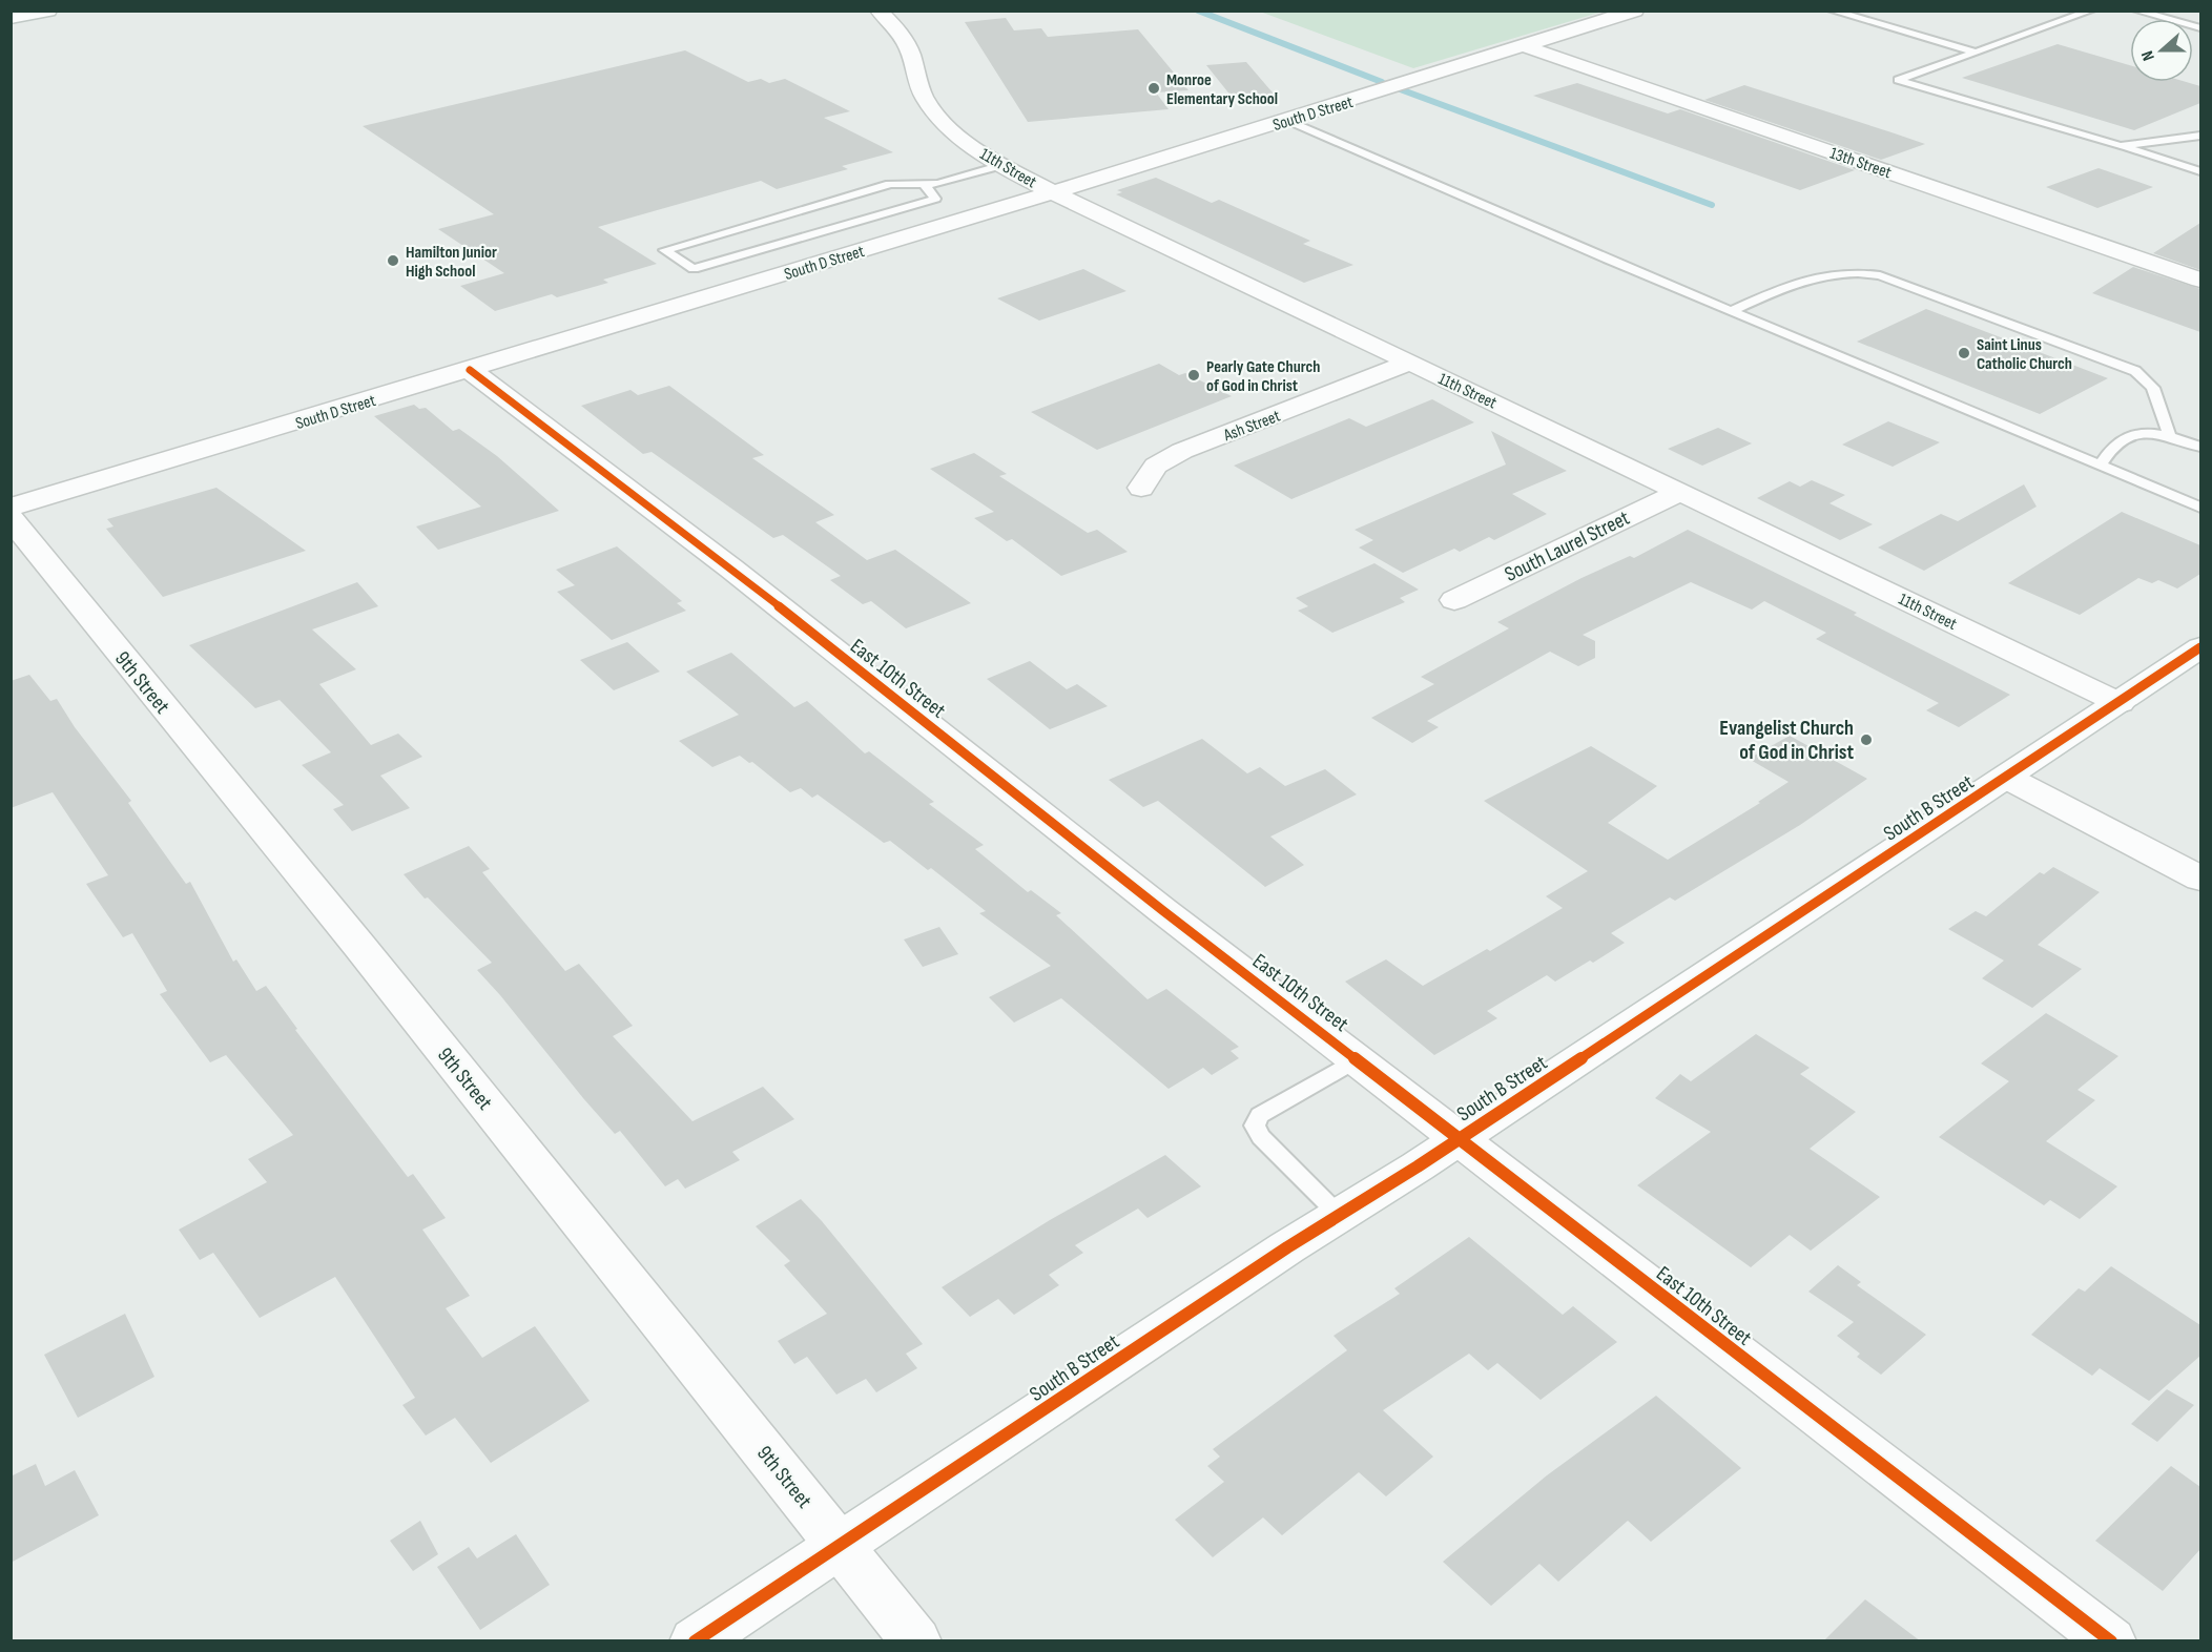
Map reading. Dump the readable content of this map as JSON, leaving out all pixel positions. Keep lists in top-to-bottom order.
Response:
{
  "streets": {
    "street": [
      "South D Street",
      "13th Street",
      "11th Street",
      "Ash Street",
      "South Laurel Street",
      "East 10th Street",
      "9th Street",
      "South B Street"
    ]
  },
  "crossings": [
    ["South D Street", "13th Street"],
    ["South D Street", "11th Street"],
    ["South D Street", "East 10th Street"],
    ["11th Street", "Ash Street"],
    ["11th Street", "South Laurel Street"],
    ["11th Street", "South B Street"],
    ["East 10th Street", "South B Street"],
    ["9th Street", "South B Street"]
  ],
  "places": [
    "Monroe Elementary School",
    "Hamilton Junior High School",
    "Saint Linus Catholic Church",
    "Pearly Gate Church of God in Christ",
    "Evangelist Church of God in Christ"
  ],
  "north": "left"
}
